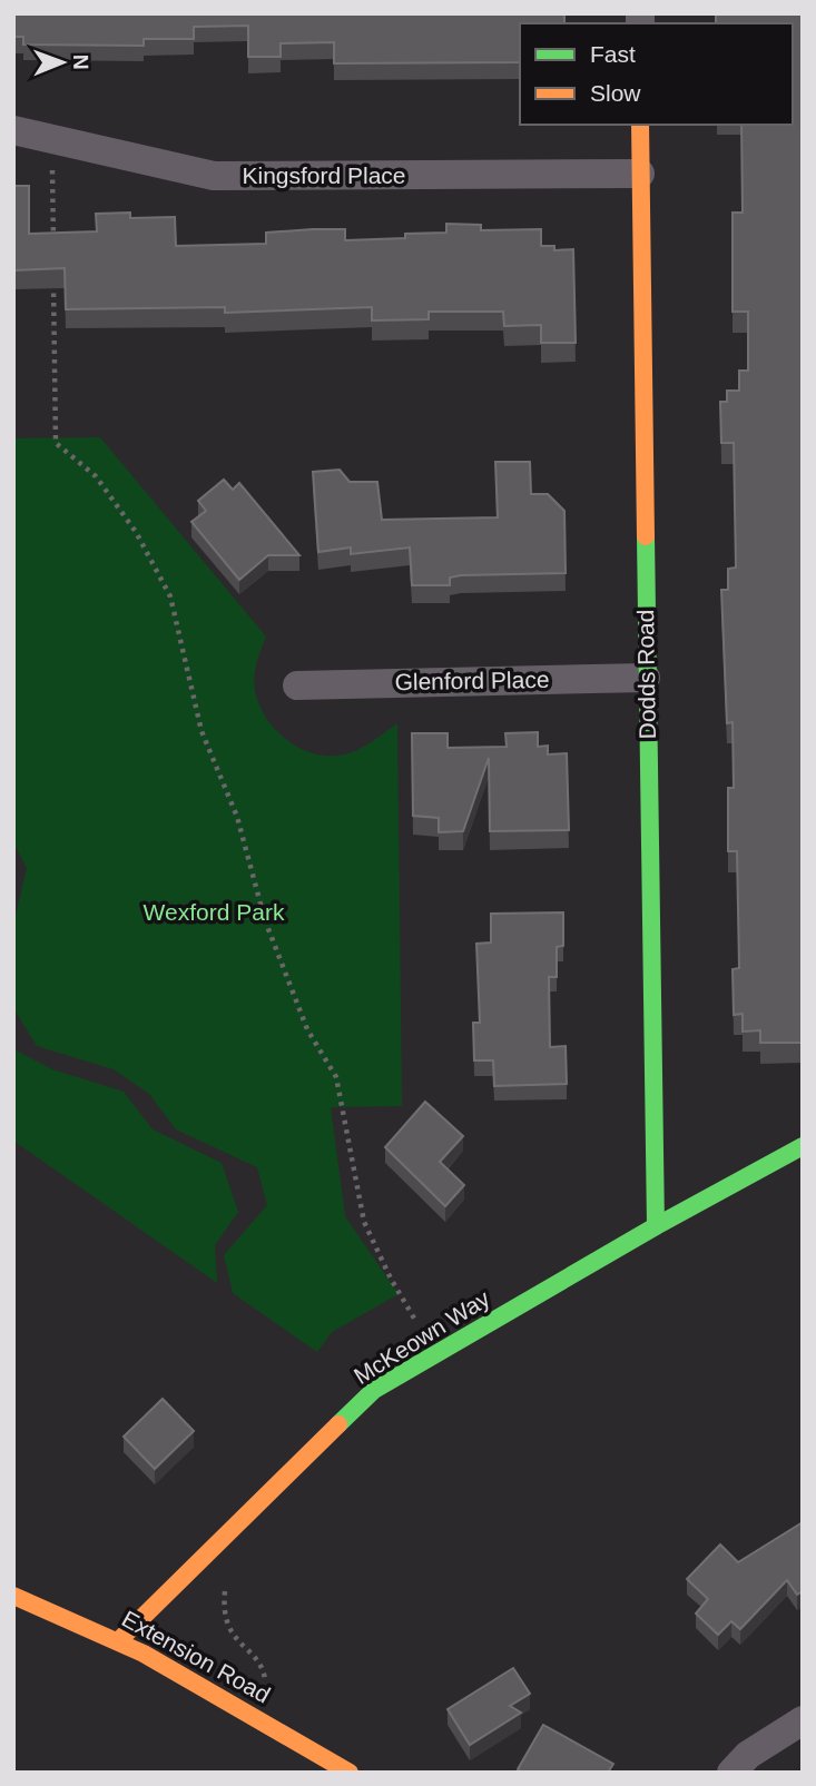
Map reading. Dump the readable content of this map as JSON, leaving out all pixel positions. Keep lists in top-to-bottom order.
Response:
{
  "streets": {
    "street": [
      "Kingsford Place",
      "Dodds Road",
      "Glenford Place",
      "McKeown Way",
      "Extension Road"
    ]
  },
  "crossings": [
    ["Kingsford Place", "Dodds Road"],
    ["Dodds Road", "Glenford Place"],
    ["Dodds Road", "McKeown Way"],
    ["McKeown Way", "Extension Road"]
  ],
  "parks": ["Wexford Park"],
  "legend": ["Fast", "Slow"],
  "north": "right"
}
